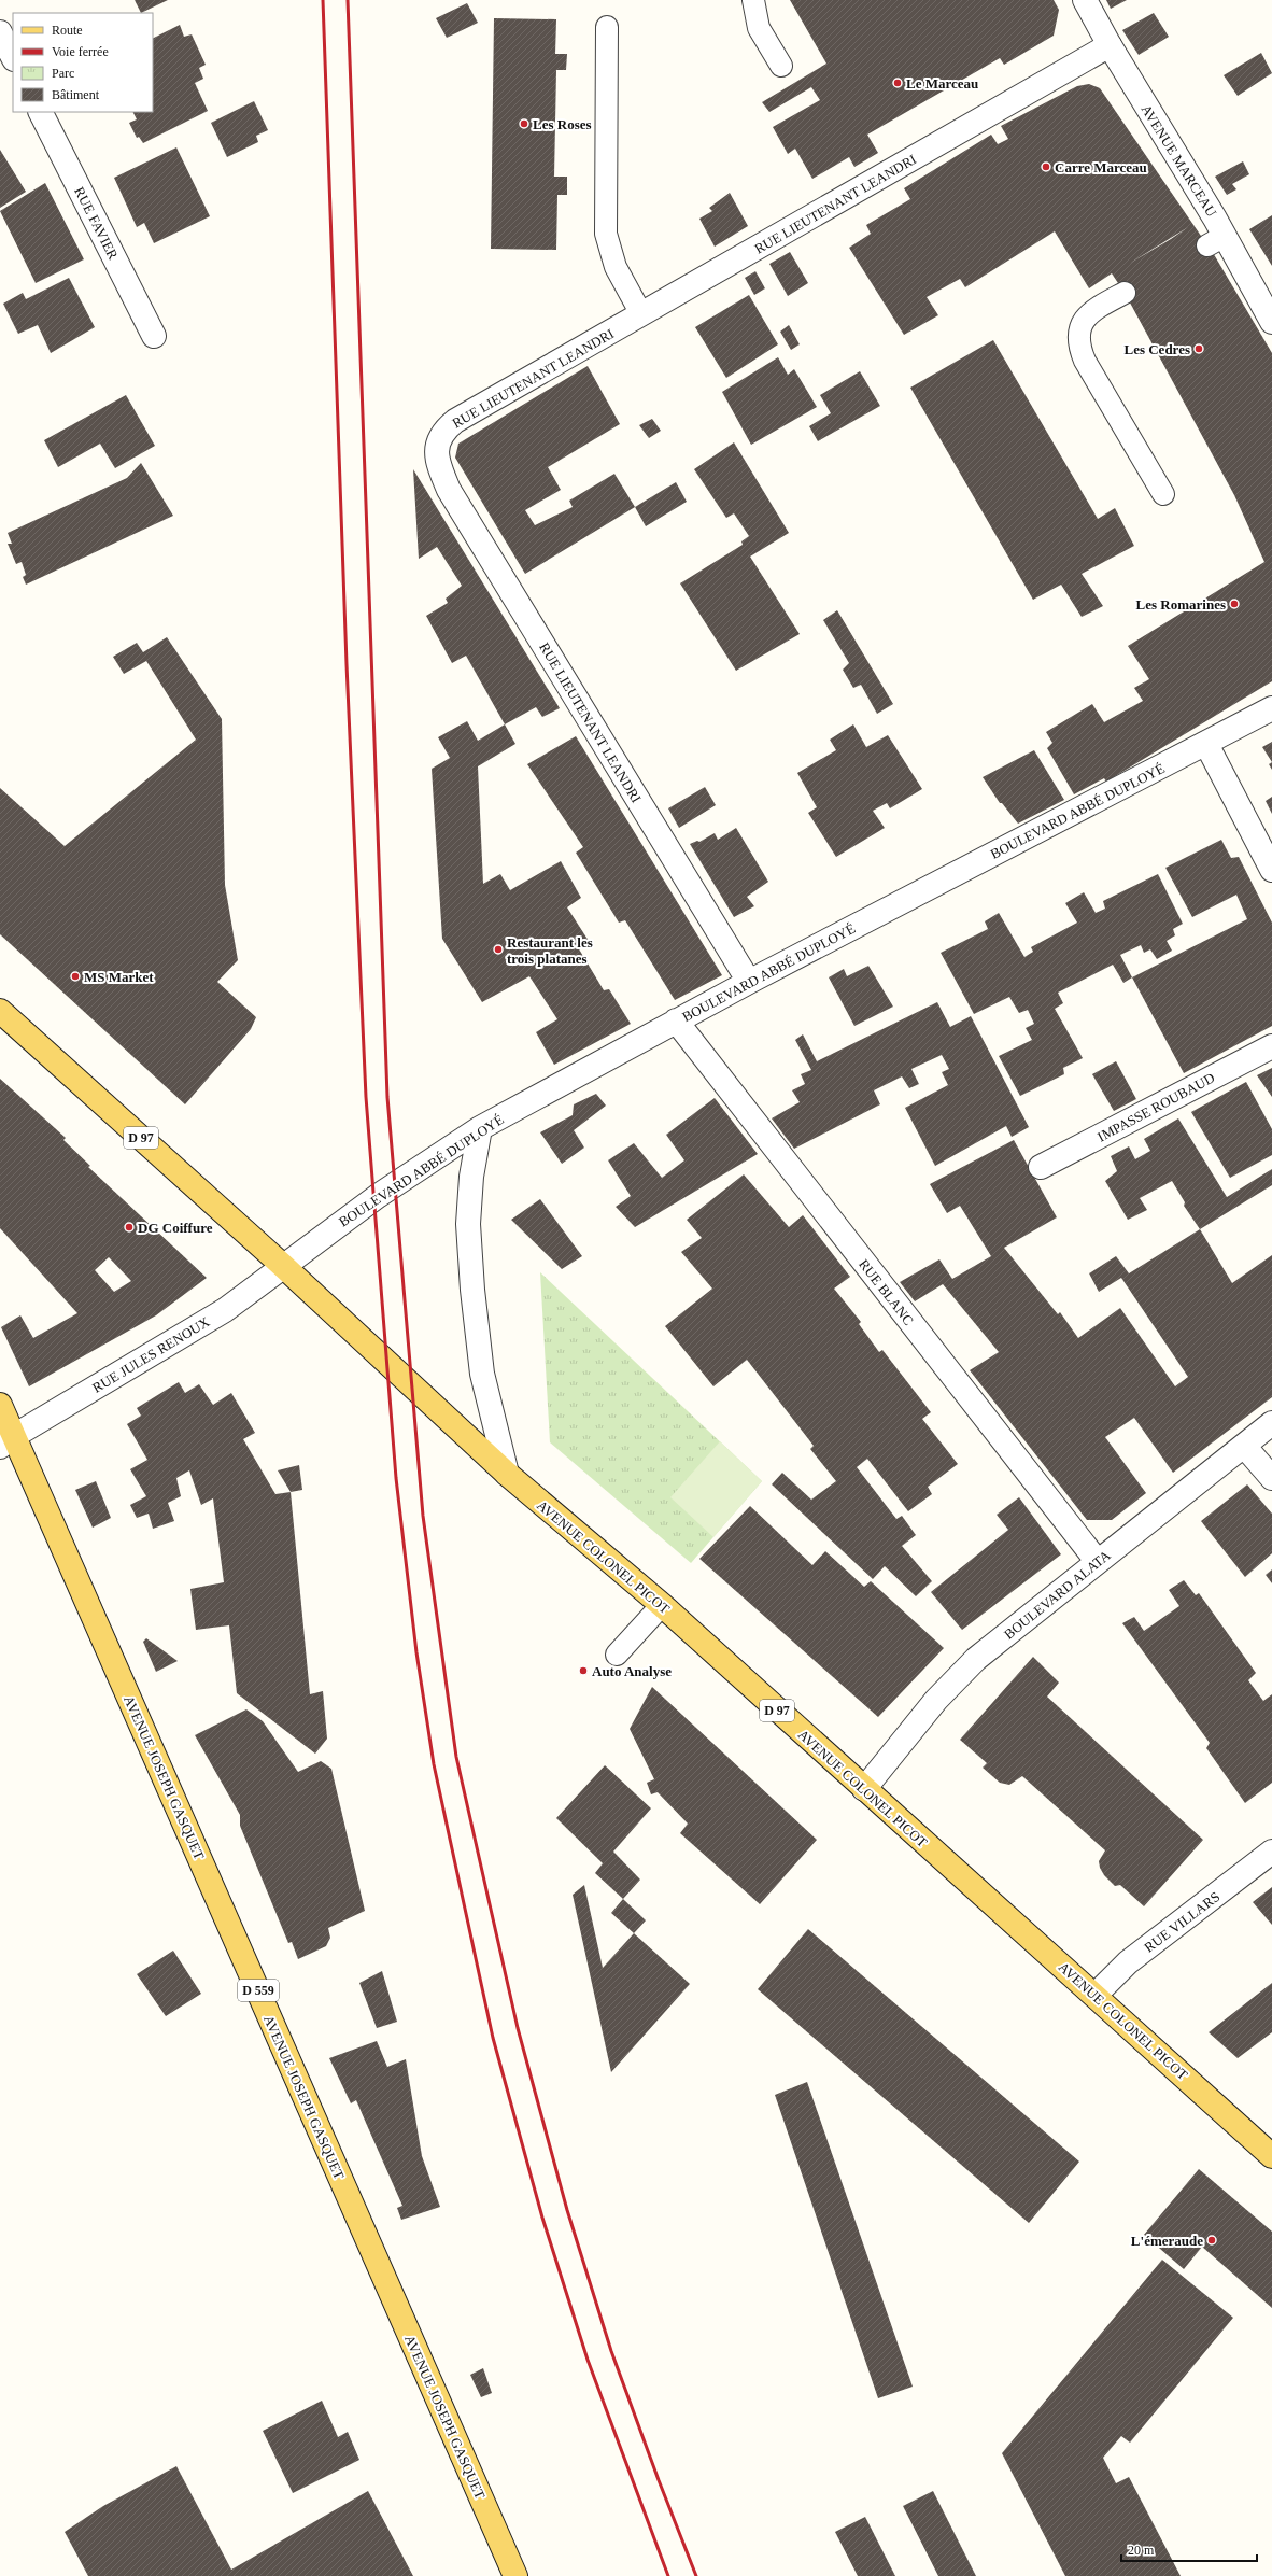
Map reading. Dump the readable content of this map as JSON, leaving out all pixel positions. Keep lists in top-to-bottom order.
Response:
{
  "streets": {
    "main road": [
      "D 97",
      "AVENUE COLONEL PICOT",
      "AVENUE JOSEPH GASQUET",
      "D 559"
    ],
    "street": [
      "AVENUE MARCEAU",
      "RUE LIEUTENANT LEANDRI",
      "RUE FAVIER",
      "BOULEVARD ABBÉ DUPLOYÉ",
      "IMPASSE ROUBAUD",
      "RUE BLANC",
      "RUE JULES RENOUX",
      "BOULEVARD ALATA",
      "RUE VILLARS"
    ]
  },
  "crossings": [
    ["AVENUE MARCEAU", "RUE LIEUTENANT LEANDRI"],
    ["RUE LIEUTENANT LEANDRI", "BOULEVARD ABBÉ DUPLOYÉ"],
    ["BOULEVARD ABBÉ DUPLOYÉ", "D 97"],
    ["BOULEVARD ABBÉ DUPLOYÉ", "RUE BLANC"],
    ["BOULEVARD ABBÉ DUPLOYÉ", "RUE JULES RENOUX"],
    ["BOULEVARD ABBÉ DUPLOYÉ", "AVENUE COLONEL PICOT"],
    ["D 97", "RUE JULES RENOUX"],
    ["D 97", "AVENUE COLONEL PICOT"],
    ["RUE BLANC", "BOULEVARD ALATA"],
    ["RUE JULES RENOUX", "AVENUE COLONEL PICOT"],
    ["RUE JULES RENOUX", "AVENUE JOSEPH GASQUET"],
    ["AVENUE COLONEL PICOT", "BOULEVARD ALATA"],
    ["AVENUE COLONEL PICOT", "RUE VILLARS"]
  ],
  "places": [
    "Le Marceau",
    "Les Roses",
    "Carre Marceau",
    "Les Cedres",
    "Les Romarines",
    "Restaurant les trois platanes",
    "MS Market",
    "DG Coiffure",
    "Auto Analyse",
    "L'émeraude"
  ],
  "legend": [
    "Route",
    "Voie ferrée",
    "Parc",
    "Bâtiment"
  ],
  "scale_bar": "20 m"
}
